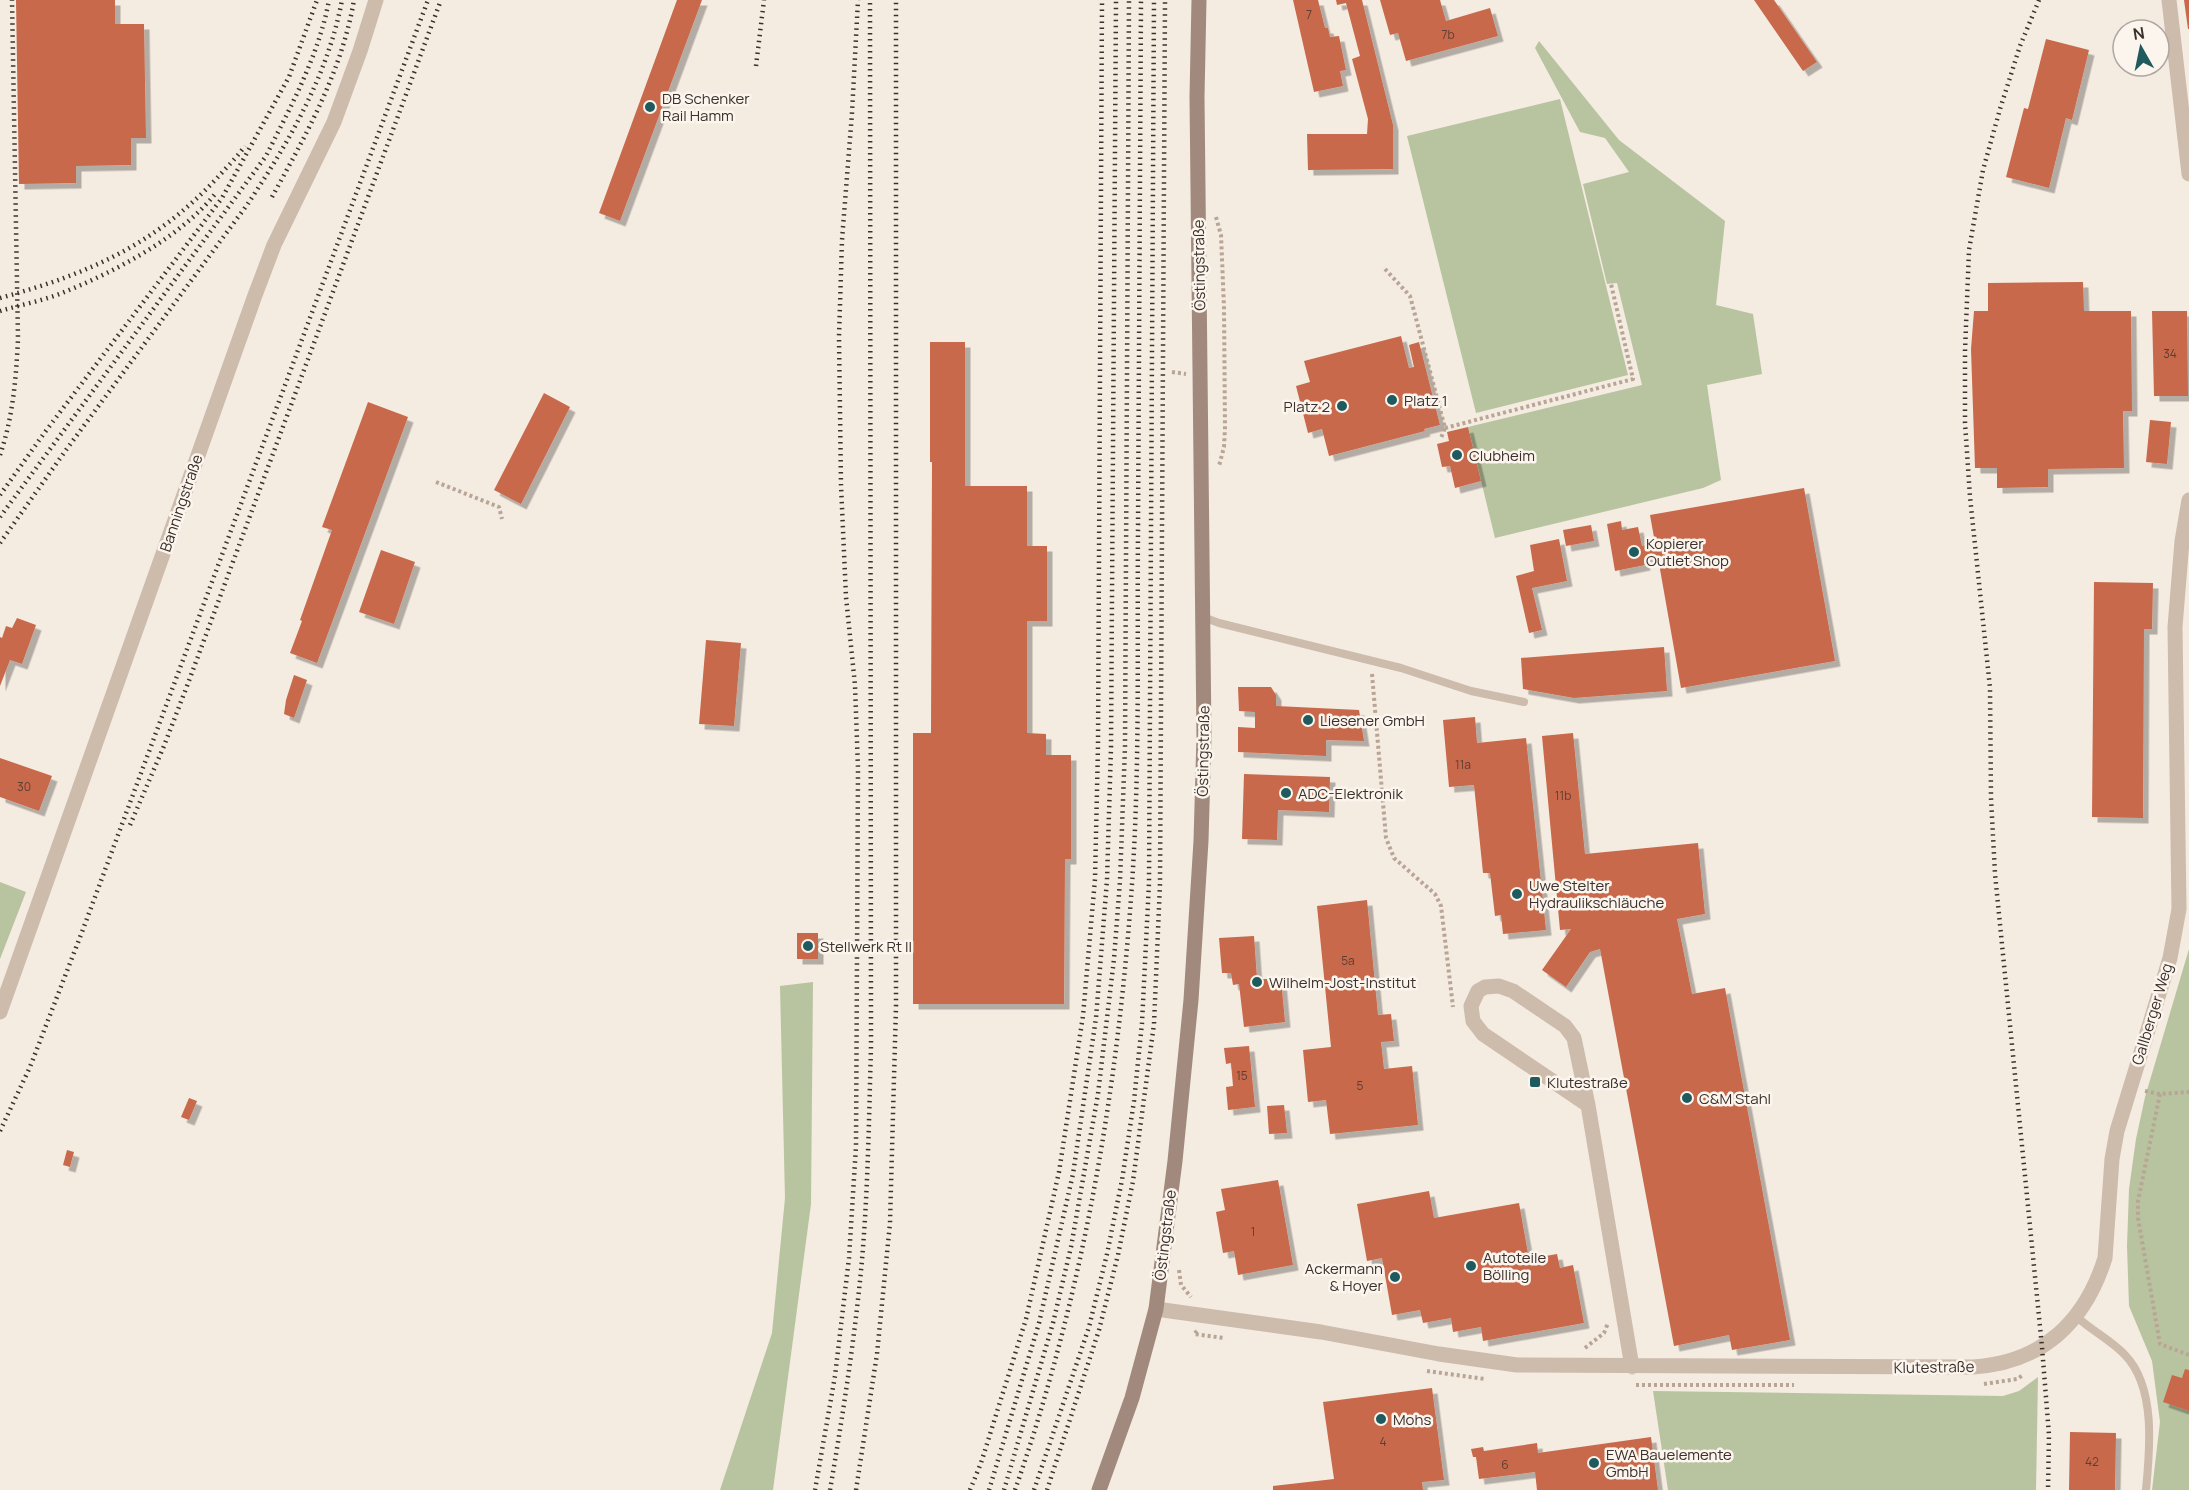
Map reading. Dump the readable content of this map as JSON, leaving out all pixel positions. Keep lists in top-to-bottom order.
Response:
{
  "streets": {
    "street": [
      "Östingstraße",
      "Banningstraße",
      "Gallberger Weg",
      "Klutestraße"
    ]
  },
  "crossings": [
    ["Östingstraße", "Klutestraße"],
    ["Gallberger Weg", "Klutestraße"]
  ],
  "places": {
    "other": [
      "DB Schenker Rail Hamm",
      "Platz 1",
      "Platz 2",
      "Clubheim",
      "Kopierer Outlet Shop",
      "Liesener GmbH",
      "ADC-Elektronik",
      "Uwe Stelter Hydraulikschläuche",
      "Stellwerk Rt II",
      "Wilhelm-Jost-Institut",
      "C&M Stahl",
      "Autoteile Bölling",
      "Ackermann & Hoyer",
      "Mohs",
      "EWA Bauelemente GmbH"
    ],
    "transit": ["Klutestraße"]
  },
  "house_numbers": [
    "7",
    "7b",
    "34",
    "11a",
    "30",
    "11b",
    "5a",
    "15",
    "5",
    "1",
    "4",
    "42",
    "6"
  ],
  "north": "top"
}
